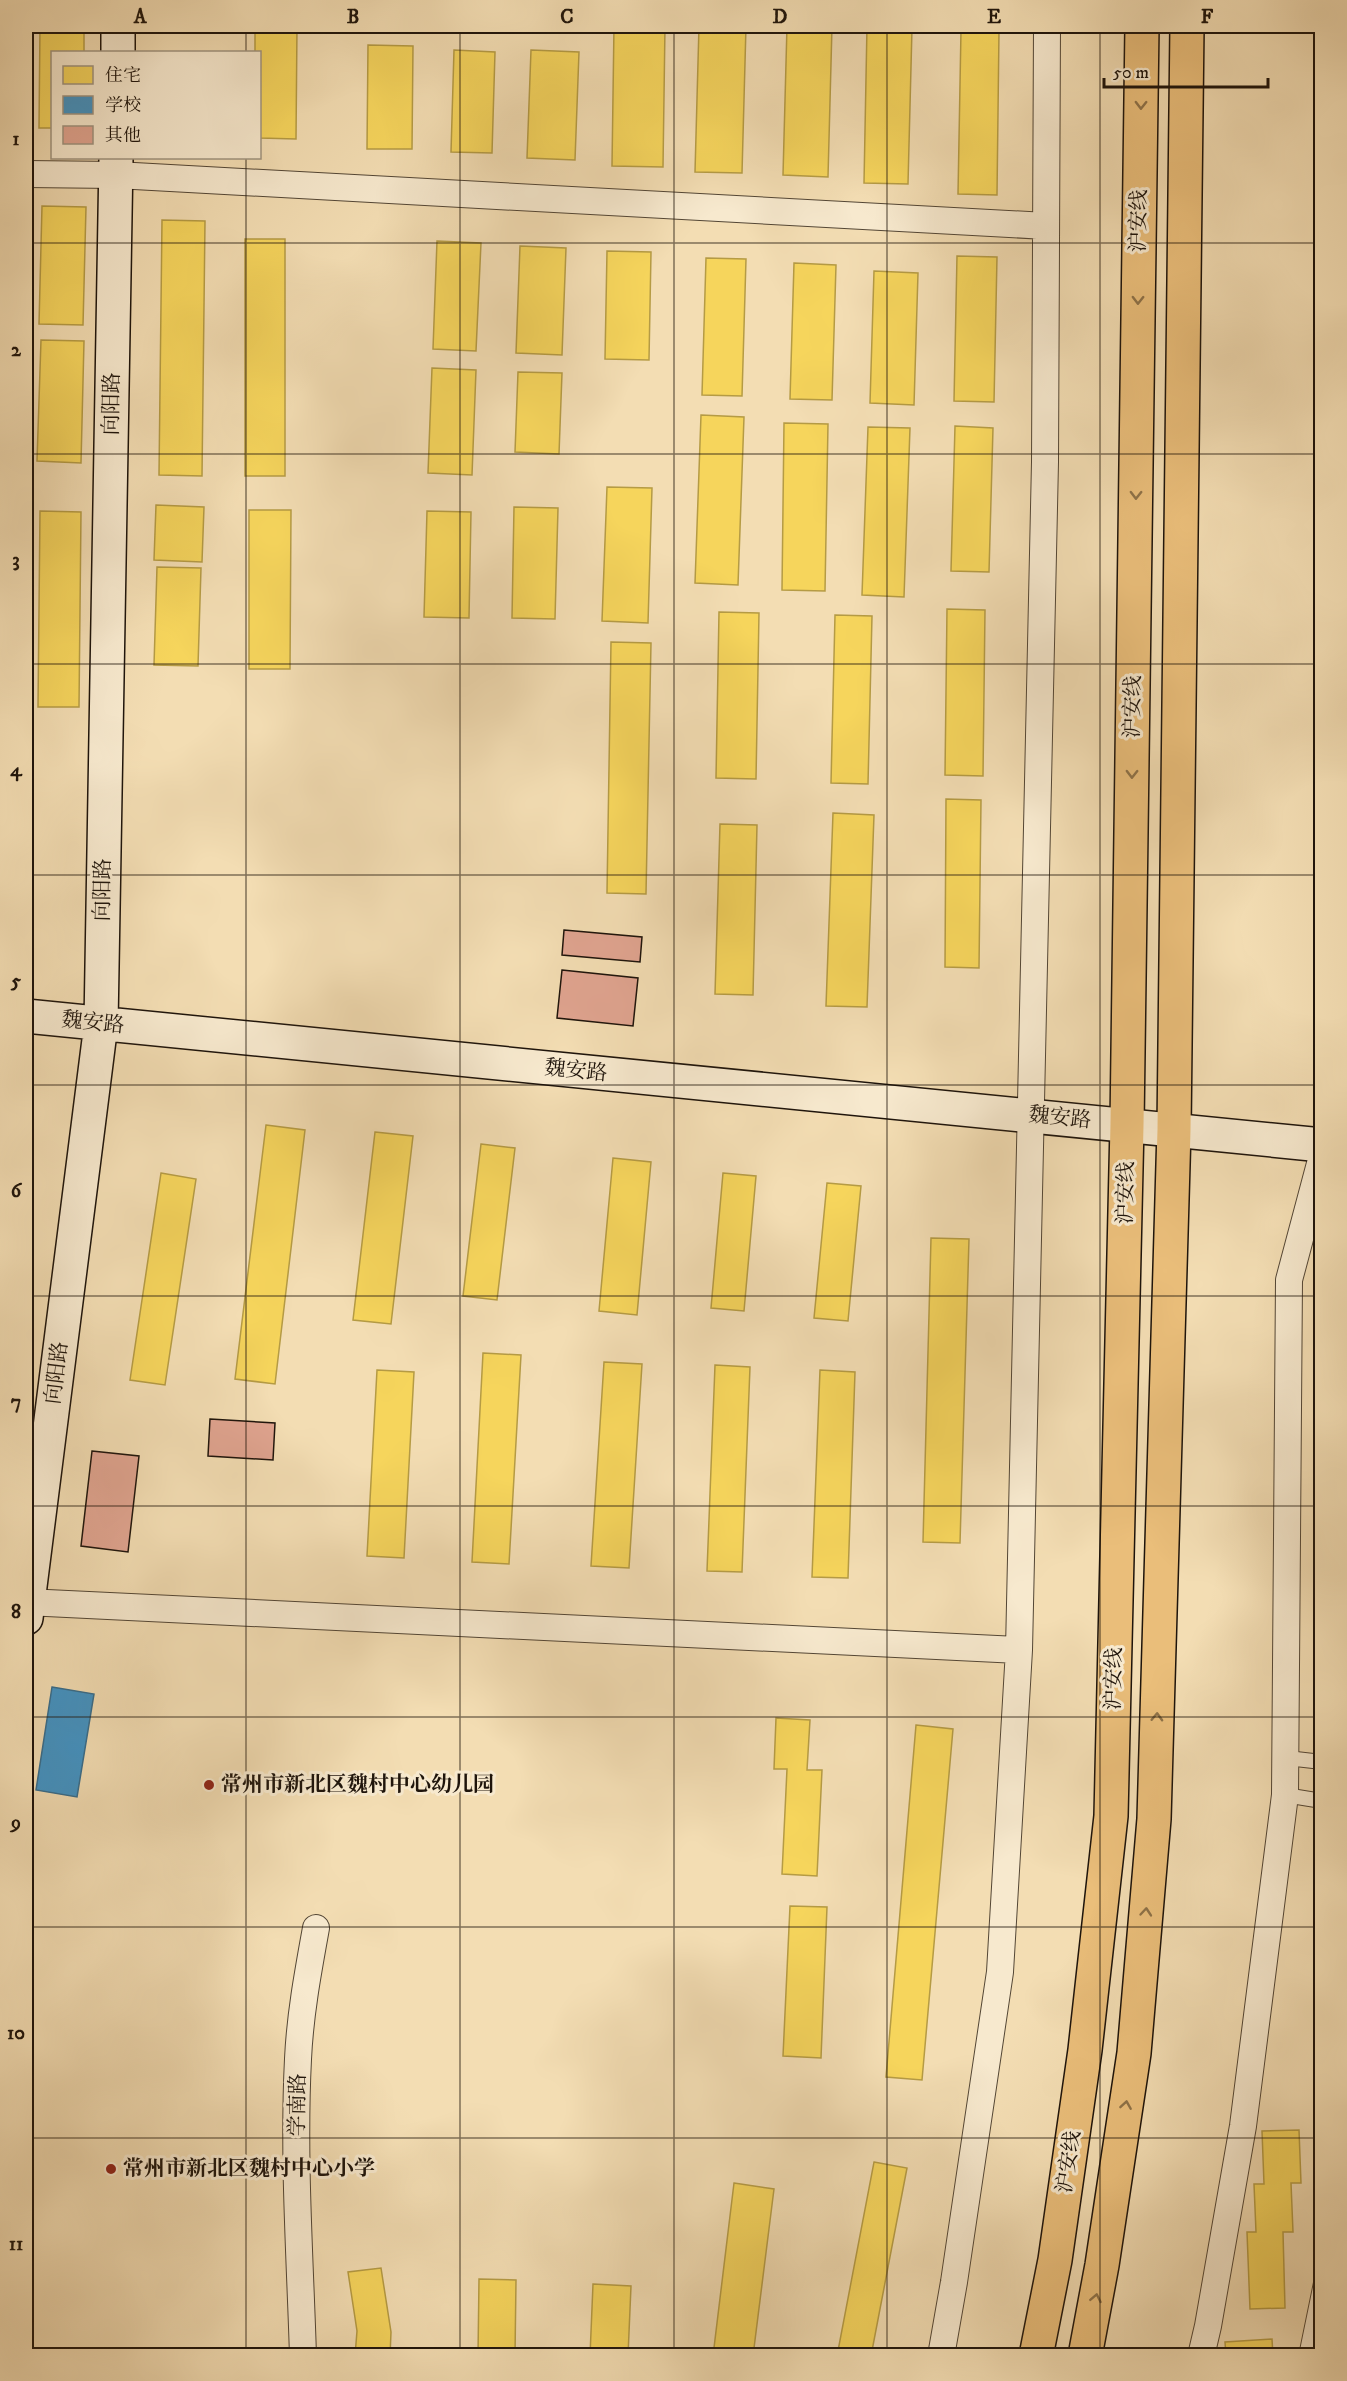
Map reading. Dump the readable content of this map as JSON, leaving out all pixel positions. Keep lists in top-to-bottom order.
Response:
{
  "streets": {
    "highway": ["沪安线"],
    "street": ["向阳路", "魏安路", "学南路"]
  },
  "crossings": [
    ["沪安线", "魏安路"],
    ["向阳路", "魏安路"]
  ],
  "places": ["常州市新北区魏村中心幼儿园", "常州市新北区魏村中心小学"],
  "legend": ["住宅", "学校", "其他"],
  "scale_bar": "50 m",
  "grid": {
    "columns": [
      "A",
      "B",
      "C",
      "D",
      "E",
      "F"
    ],
    "rows": [
      "1",
      "2",
      "3",
      "4",
      "5",
      "6",
      "7",
      "8",
      "9",
      "10",
      "11"
    ]
  }
}
